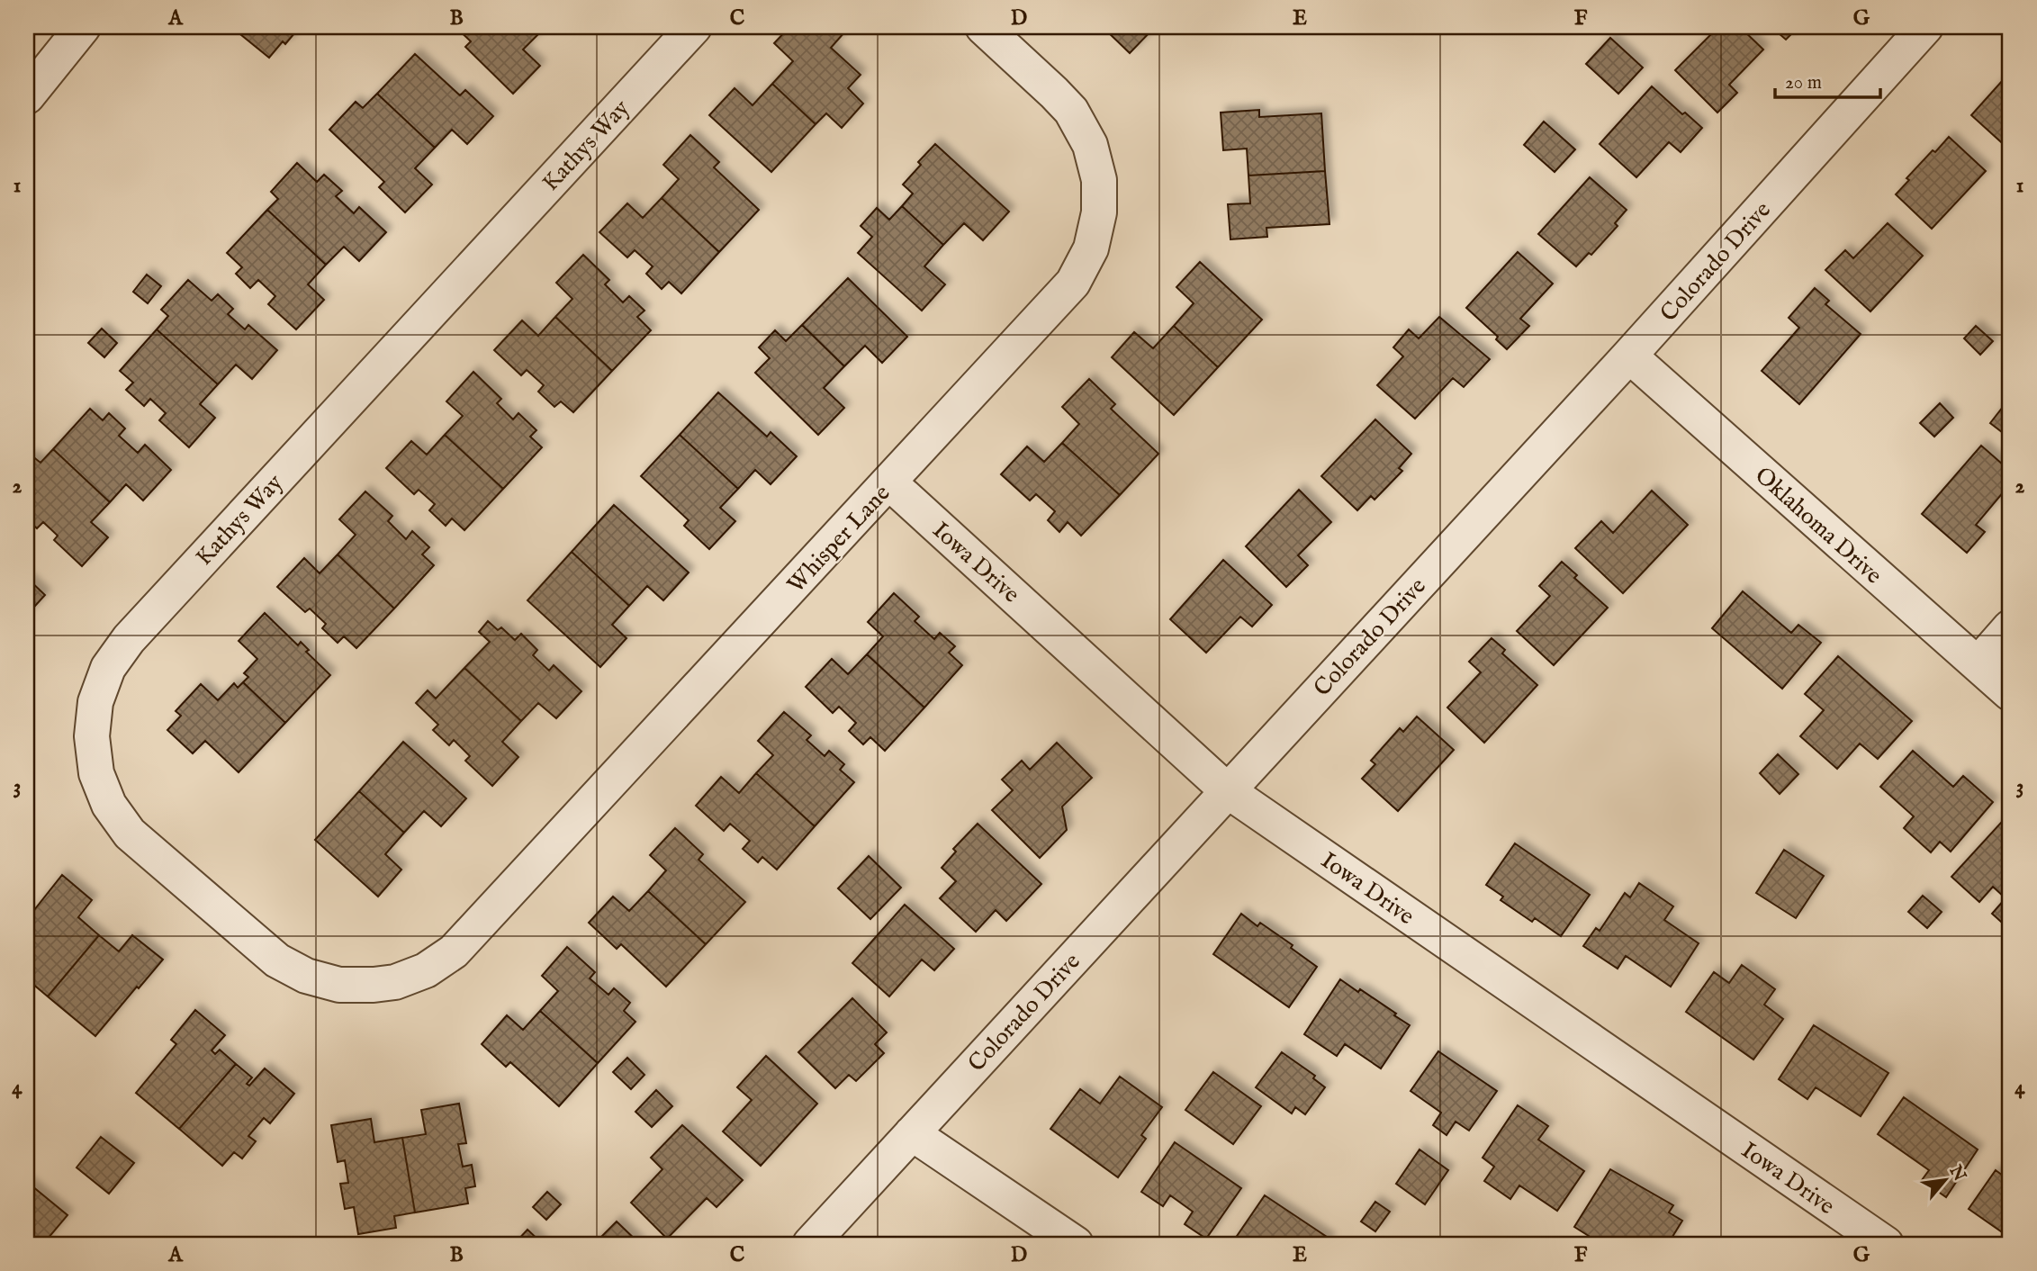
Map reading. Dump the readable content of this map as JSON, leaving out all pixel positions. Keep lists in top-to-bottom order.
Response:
{
  "streets": {
    "street": [
      "Kathys Way",
      "Colorado Drive",
      "Oklahoma Drive",
      "Whisper Lane",
      "Iowa Drive"
    ]
  },
  "crossings": [
    ["Kathys Way", "Whisper Lane"],
    ["Colorado Drive", "Oklahoma Drive"],
    ["Colorado Drive", "Iowa Drive"],
    ["Whisper Lane", "Iowa Drive"]
  ],
  "scale_bar": "20 m",
  "north": "top right",
  "grid": {
    "columns": [
      "A",
      "B",
      "C",
      "D",
      "E",
      "F",
      "G"
    ],
    "rows": [
      "1",
      "2",
      "3",
      "4"
    ]
  }
}
